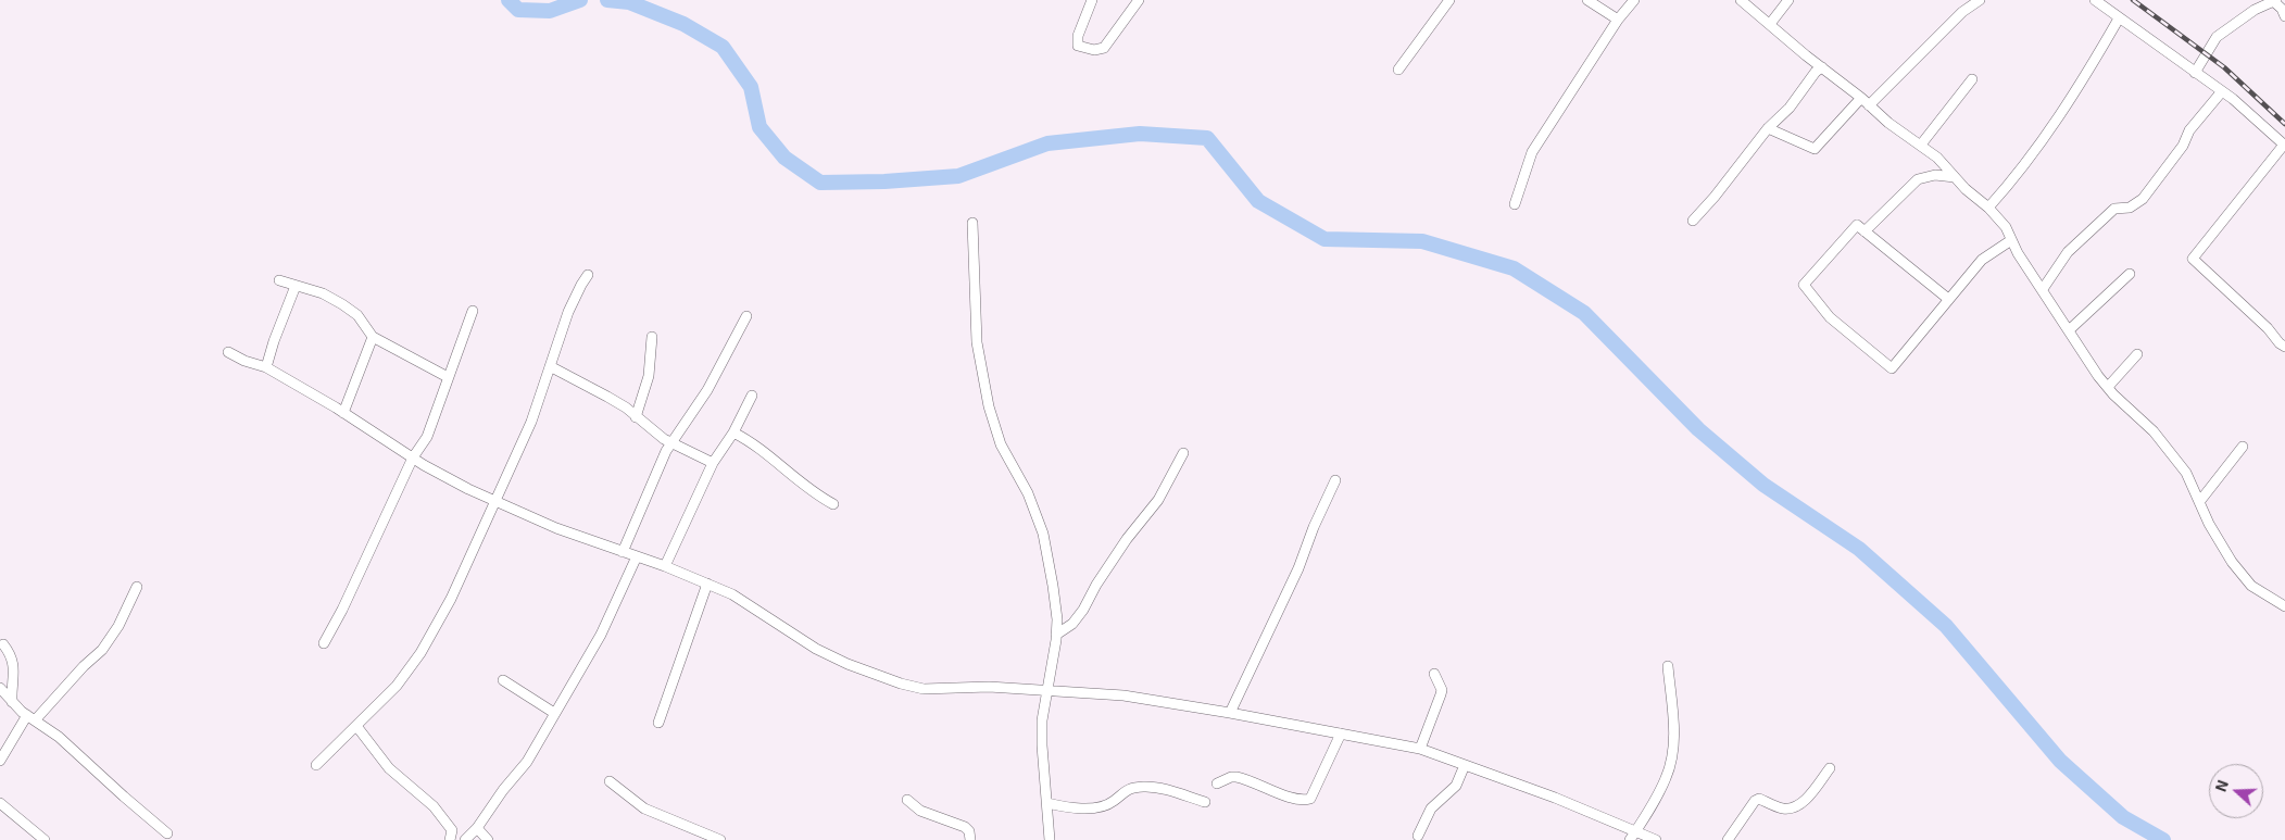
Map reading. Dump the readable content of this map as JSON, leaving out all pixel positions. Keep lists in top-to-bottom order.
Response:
{
  "north": "left"
}
